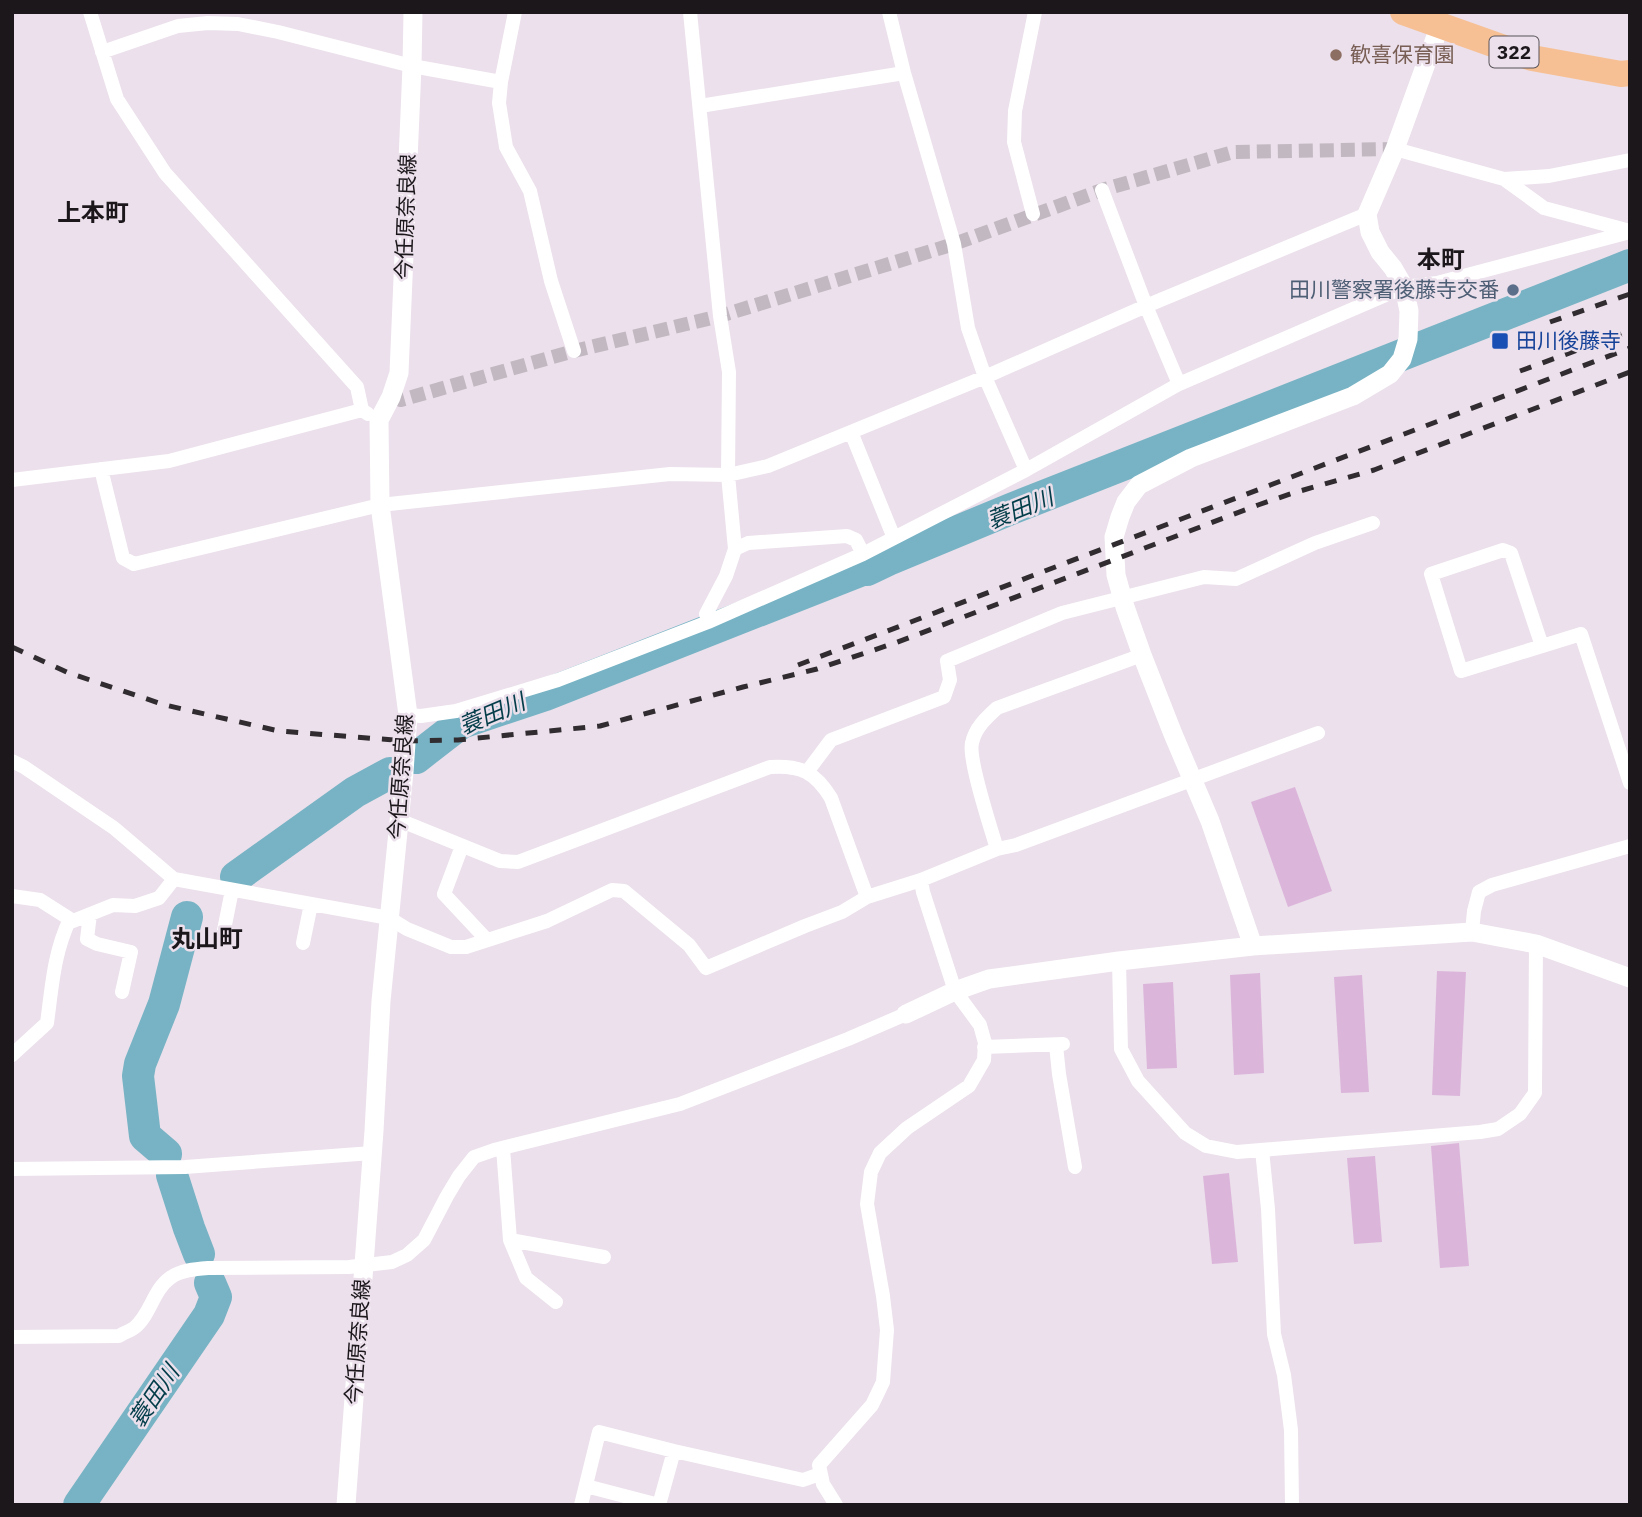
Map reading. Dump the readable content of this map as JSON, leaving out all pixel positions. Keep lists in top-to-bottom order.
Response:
{
  "streets": {
    "highway": ["322"],
    "main road": ["今任原奈良線"]
  },
  "districts": ["上本町", "本町", "丸山町"],
  "water": ["蓑田川"],
  "places": {
    "other": ["歓喜保育園", "田川警察署後藤寺交番"],
    "transit": ["田川後藤寺"]
  }
}
